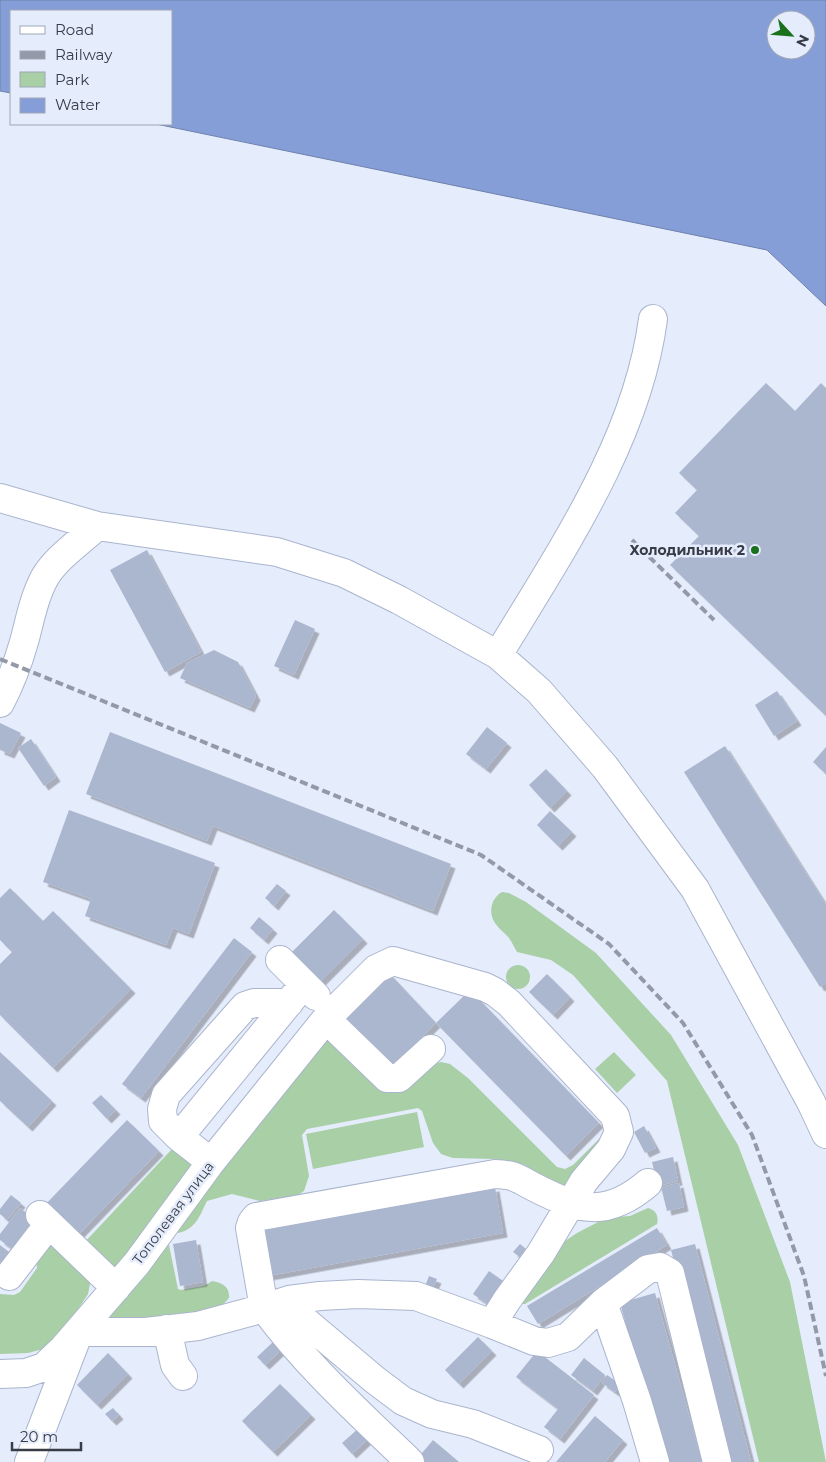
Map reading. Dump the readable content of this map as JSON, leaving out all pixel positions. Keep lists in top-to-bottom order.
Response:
{
  "streets": {
    "street": ["Тополевая улица"]
  },
  "places": ["Холодильник 2"],
  "legend": [
    "Road",
    "Railway",
    "Park",
    "Water"
  ],
  "scale_bar": "20 m",
  "north": "bottom right"
}
